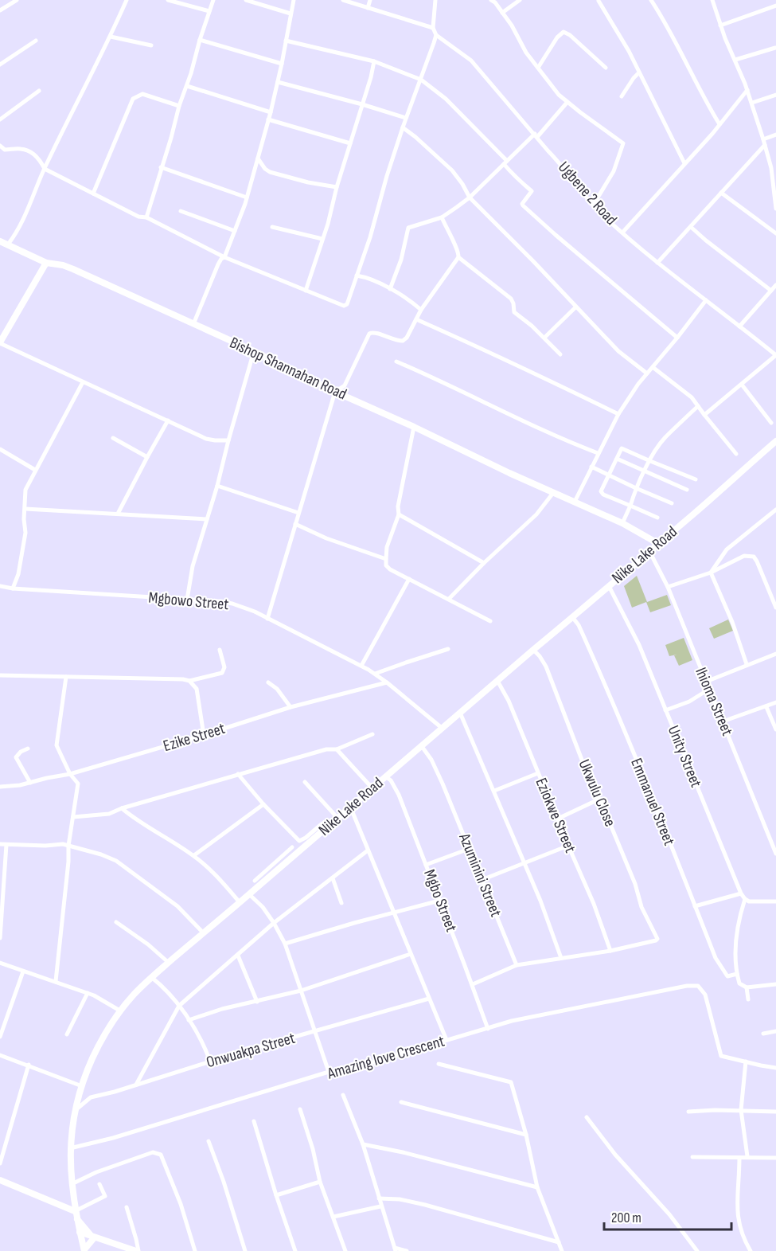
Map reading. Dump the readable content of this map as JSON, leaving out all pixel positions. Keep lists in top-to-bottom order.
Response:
{
  "streets": {
    "main road": ["Bishop Shannahan Road", "Nike Lake Road"],
    "street": [
      "Ugbene 2 Road",
      "Mgbowo Street",
      "Ihioma Street",
      "Ezike Street",
      "Unity Street",
      "Ukwulu Close",
      "Emmanuel Street",
      "Eziokwe Street",
      "Azuminini Street",
      "Mgbo Street",
      "Onwuakpa Street",
      "Amazing love Crescent"
    ]
  },
  "crossings": [
    ["Bishop Shannahan Road", "Nike Lake Road"],
    ["Nike Lake Road", "Mgbowo Street"],
    ["Nike Lake Road", "Ihioma Street"],
    ["Nike Lake Road", "Unity Street"],
    ["Nike Lake Road", "Ukwulu Close"],
    ["Nike Lake Road", "Emmanuel Street"],
    ["Nike Lake Road", "Eziokwe Street"],
    ["Nike Lake Road", "Azuminini Street"],
    ["Nike Lake Road", "Mgbo Street"],
    ["Nike Lake Road", "Onwuakpa Street"],
    ["Nike Lake Road", "Amazing love Crescent"],
    ["Mgbowo Street", "Ezike Street"],
    ["Ukwulu Close", "Eziokwe Street"],
    ["Mgbo Street", "Amazing love Crescent"]
  ],
  "scale_bar": "200 m"
}
